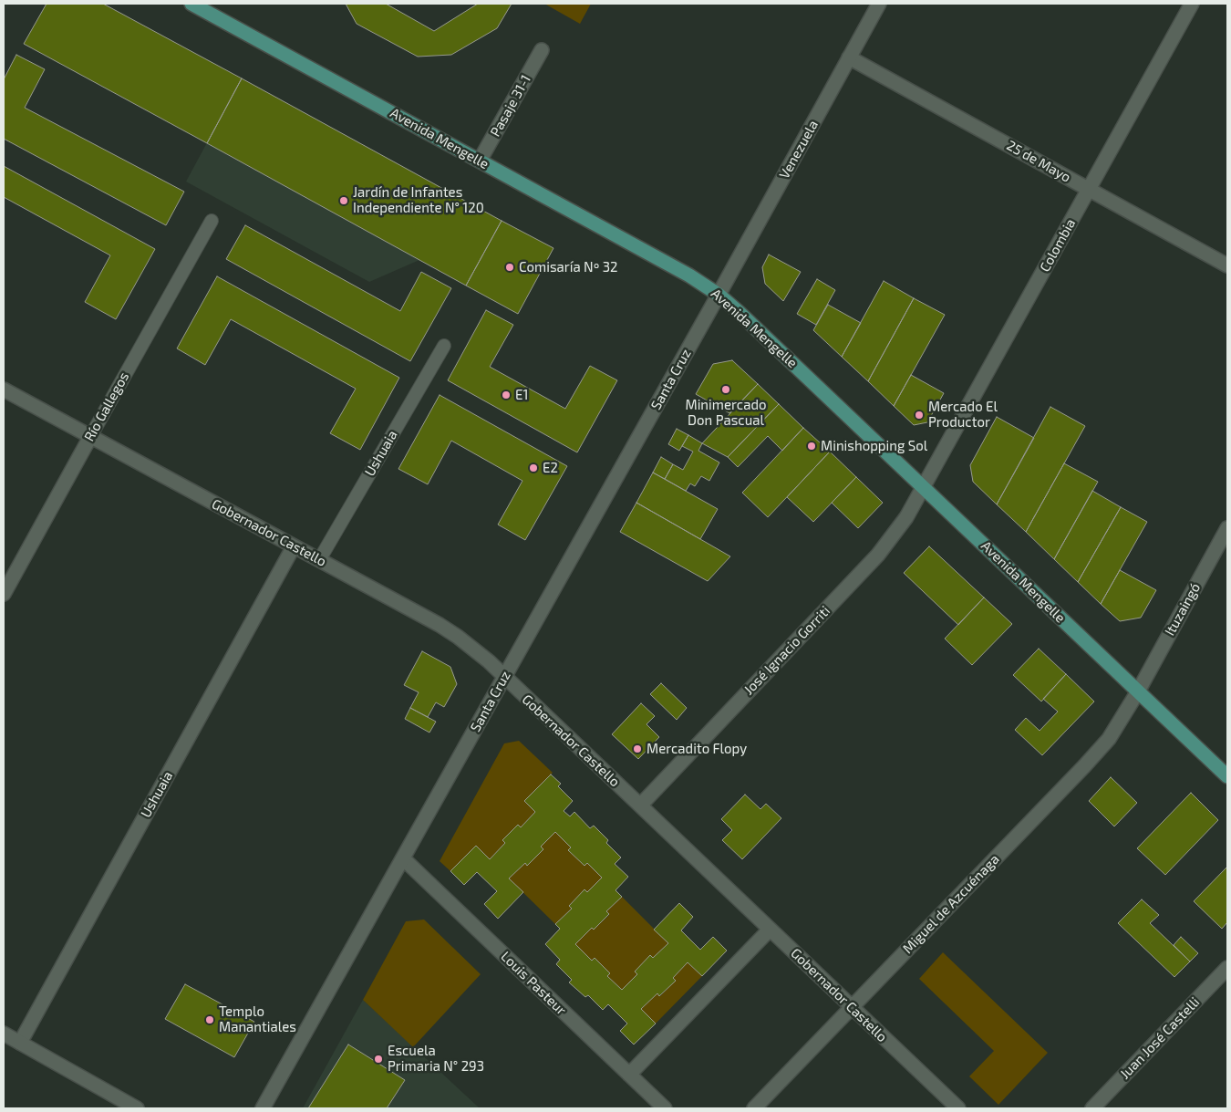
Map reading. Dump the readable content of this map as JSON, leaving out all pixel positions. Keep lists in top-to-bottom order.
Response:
{
  "streets": {
    "main road": ["Avenida Mengelle"],
    "street": [
      "Pasaje 31-1",
      "Venezuela",
      "25 de Mayo",
      "Colombia",
      "Santa Cruz",
      "Río Gallegos",
      "Ushuaia",
      "Gobernador Castello",
      "Ituzaingó",
      "José Ignacio Gorriti",
      "Miguel de Azcuénaga",
      "Louis Pasteur",
      "Juan José Castelli"
    ]
  },
  "crossings": [
    ["Pasaje 31-1", "Avenida Mengelle"],
    ["Avenida Mengelle", "Venezuela"],
    ["Avenida Mengelle", "Colombia"],
    ["Avenida Mengelle", "Santa Cruz"],
    ["Avenida Mengelle", "Ituzaingó"],
    ["Avenida Mengelle", "José Ignacio Gorriti"],
    ["Avenida Mengelle", "Miguel de Azcuénaga"],
    ["Venezuela", "25 de Mayo"],
    ["Venezuela", "Santa Cruz"],
    ["25 de Mayo", "Colombia"],
    ["Colombia", "José Ignacio Gorriti"],
    ["Santa Cruz", "Gobernador Castello"],
    ["Santa Cruz", "Louis Pasteur"],
    ["Río Gallegos", "Gobernador Castello"],
    ["Ushuaia", "Gobernador Castello"],
    ["Gobernador Castello", "José Ignacio Gorriti"],
    ["Gobernador Castello", "Miguel de Azcuénaga"],
    ["Ituzaingó", "Miguel de Azcuénaga"]
  ],
  "places": [
    "Jardín de Infantes Independiente N° 120",
    "Comisaría Nº 32",
    "Minimercado Don Pascual",
    "E1",
    "Mercado El Productor",
    "Minishopping Sol",
    "E2",
    "Mercadito Flopy",
    "Templo Manantiales",
    "Escuela Primaria N° 293"
  ]
}
